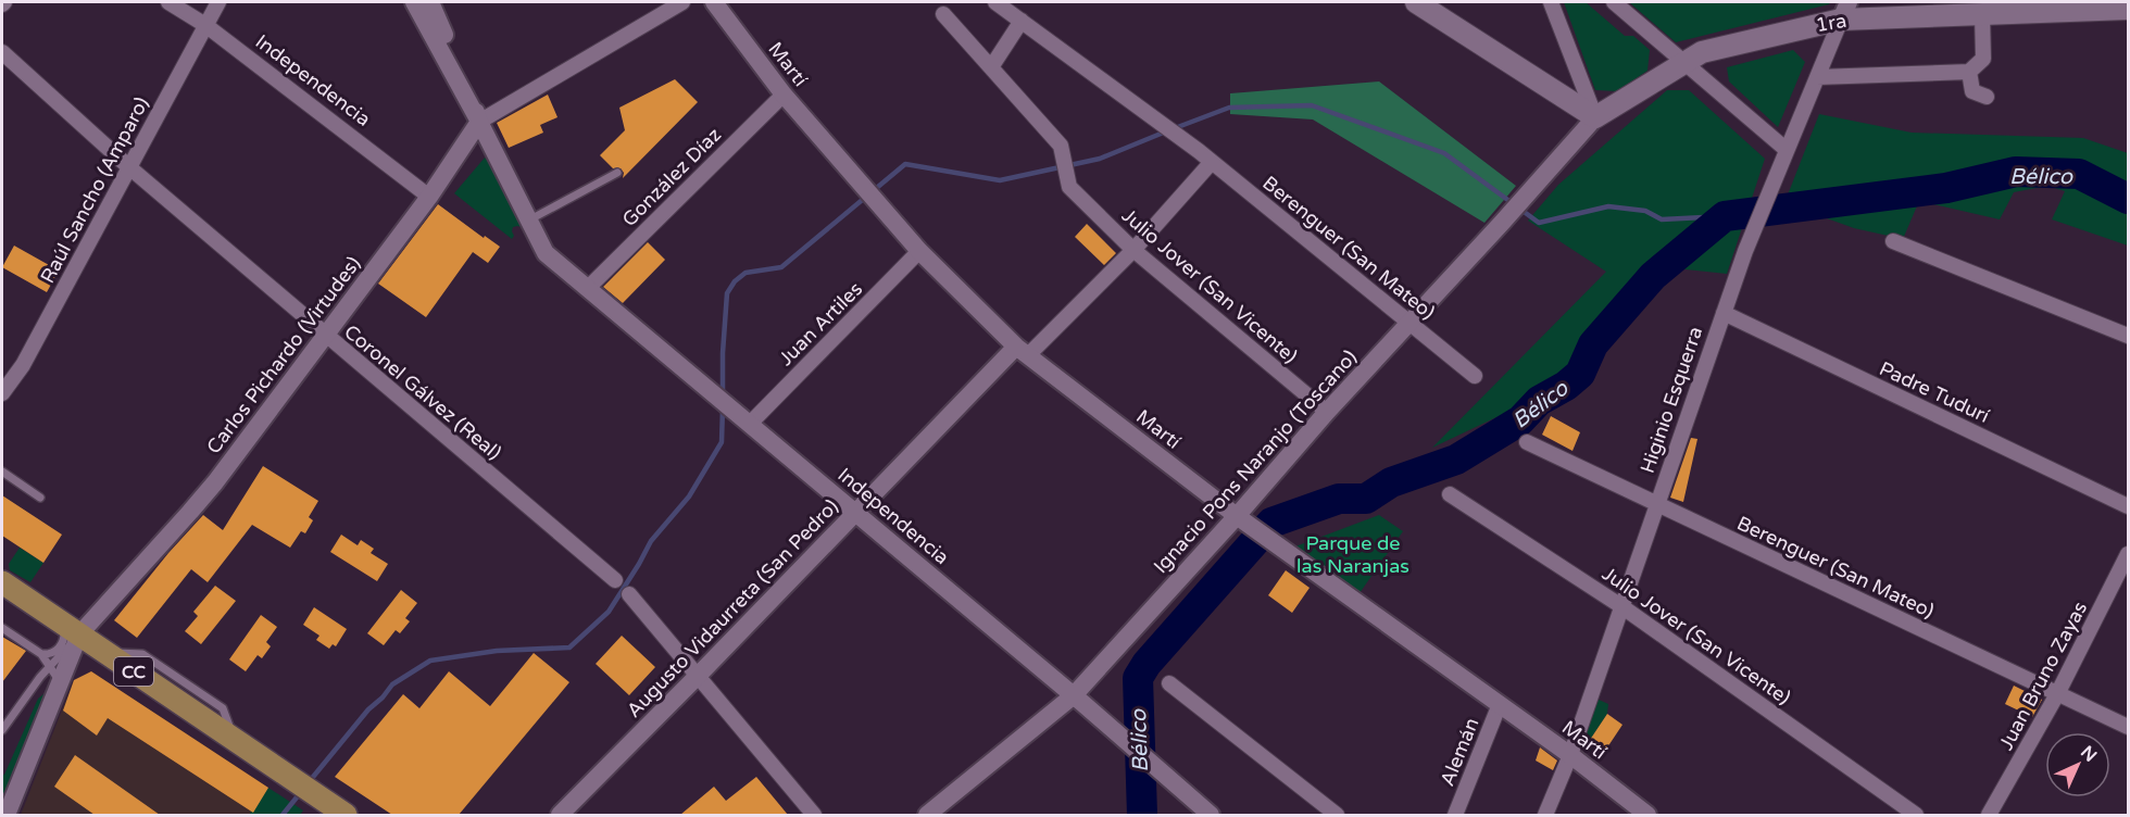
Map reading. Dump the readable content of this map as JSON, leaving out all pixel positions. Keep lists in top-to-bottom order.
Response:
{
  "streets": {
    "main road": ["1ra", "CC"],
    "street": [
      "Martí",
      "Independencia",
      "González Díaz",
      "Raúl Sancho (Amparo)",
      "Berenguer (San Mateo)",
      "Julio Jover (San Vicente)",
      "Juan Artiles",
      "Carlos Pichardo (Virtudes)",
      "Coronel Gálvez (Real)",
      "Padre Tudurí",
      "Higinio Esquerra",
      "Ignacio Pons Naranjo (Toscano)",
      "Augusto Vidaurreta (San Pedro)",
      "Juan Bruno Zayas",
      "Alemán"
    ]
  },
  "crossings": [
    ["1ra", "Higinio Esquerra"],
    ["1ra", "Ignacio Pons Naranjo (Toscano)"],
    ["Martí", "González Díaz"],
    ["Martí", "Juan Artiles"],
    ["Martí", "Higinio Esquerra"],
    ["Martí", "Ignacio Pons Naranjo (Toscano)"],
    ["Martí", "Augusto Vidaurreta (San Pedro)"],
    ["Martí", "Alemán"],
    ["Independencia", "González Díaz"],
    ["Independencia", "Raúl Sancho (Amparo)"],
    ["Independencia", "Juan Artiles"],
    ["Independencia", "Carlos Pichardo (Virtudes)"],
    ["Independencia", "Ignacio Pons Naranjo (Toscano)"],
    ["Independencia", "Augusto Vidaurreta (San Pedro)"],
    ["Raúl Sancho (Amparo)", "Coronel Gálvez (Real)"],
    ["Berenguer (San Mateo)", "Higinio Esquerra"],
    ["Berenguer (San Mateo)", "Ignacio Pons Naranjo (Toscano)"],
    ["Berenguer (San Mateo)", "Augusto Vidaurreta (San Pedro)"],
    ["Berenguer (San Mateo)", "Juan Bruno Zayas"],
    ["Julio Jover (San Vicente)", "Higinio Esquerra"],
    ["Julio Jover (San Vicente)", "Ignacio Pons Naranjo (Toscano)"],
    ["Julio Jover (San Vicente)", "Augusto Vidaurreta (San Pedro)"],
    ["Carlos Pichardo (Virtudes)", "Coronel Gálvez (Real)"],
    ["Carlos Pichardo (Virtudes)", "CC"],
    ["Padre Tudurí", "Higinio Esquerra"]
  ],
  "water": ["Bélico"],
  "parks": ["Parque de las Naranjas"],
  "north": "top right"
}
